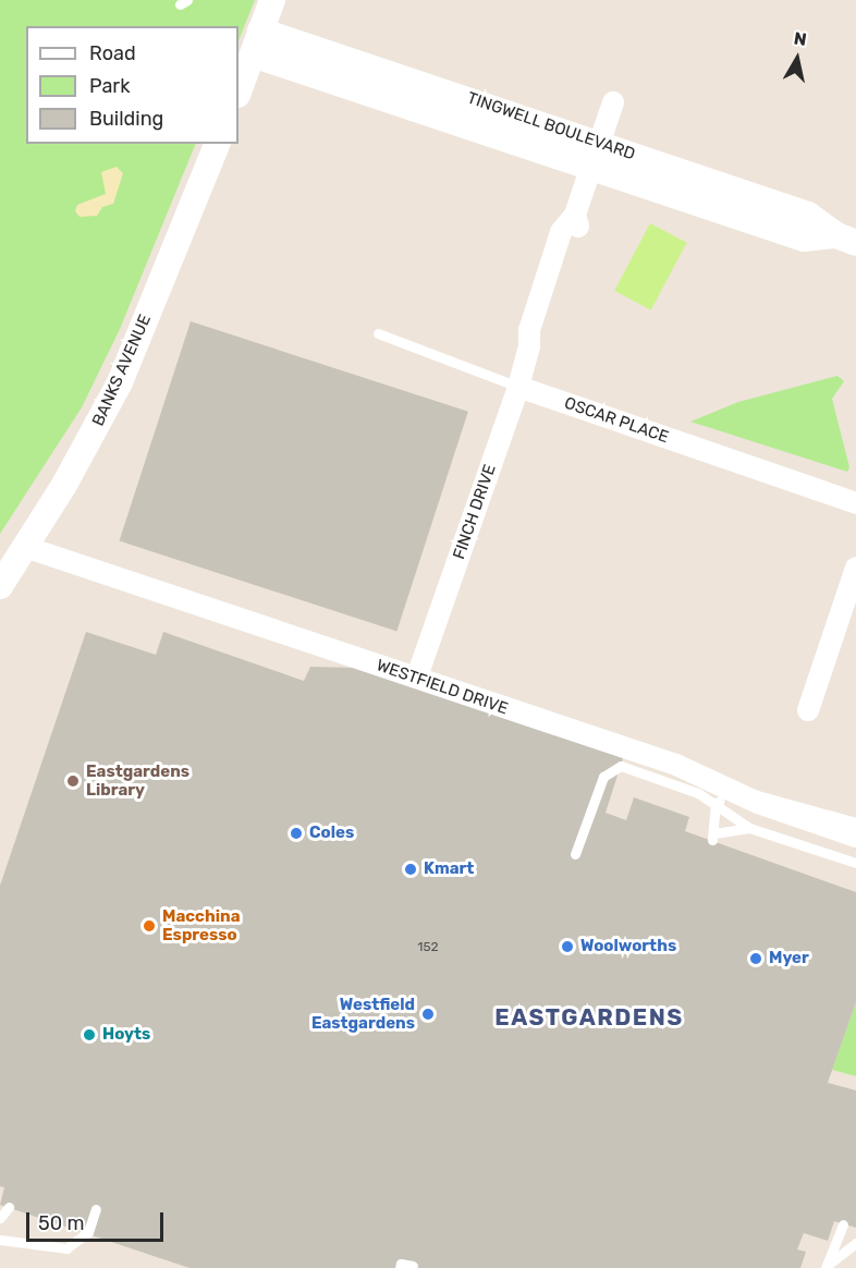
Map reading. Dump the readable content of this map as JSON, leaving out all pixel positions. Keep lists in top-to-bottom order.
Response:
{
  "streets": {
    "street": [
      "TINGWELL BOULEVARD",
      "BANKS AVENUE",
      "OSCAR PLACE",
      "FINCH DRIVE",
      "WESTFIELD DRIVE"
    ]
  },
  "crossings": [
    ["TINGWELL BOULEVARD", "FINCH DRIVE"],
    ["BANKS AVENUE", "WESTFIELD DRIVE"],
    ["OSCAR PLACE", "FINCH DRIVE"],
    ["FINCH DRIVE", "WESTFIELD DRIVE"]
  ],
  "districts": ["EASTGARDENS"],
  "places": [
    "Eastgardens Library",
    "Coles",
    "Kmart",
    "Macchina Espresso",
    "Woolworths",
    "Myer",
    "Westfield Eastgardens",
    "Hoyts"
  ],
  "house_numbers": ["152"],
  "legend": ["Road", "Park", "Building"],
  "scale_bar": "50 m",
  "north": "top"
}
